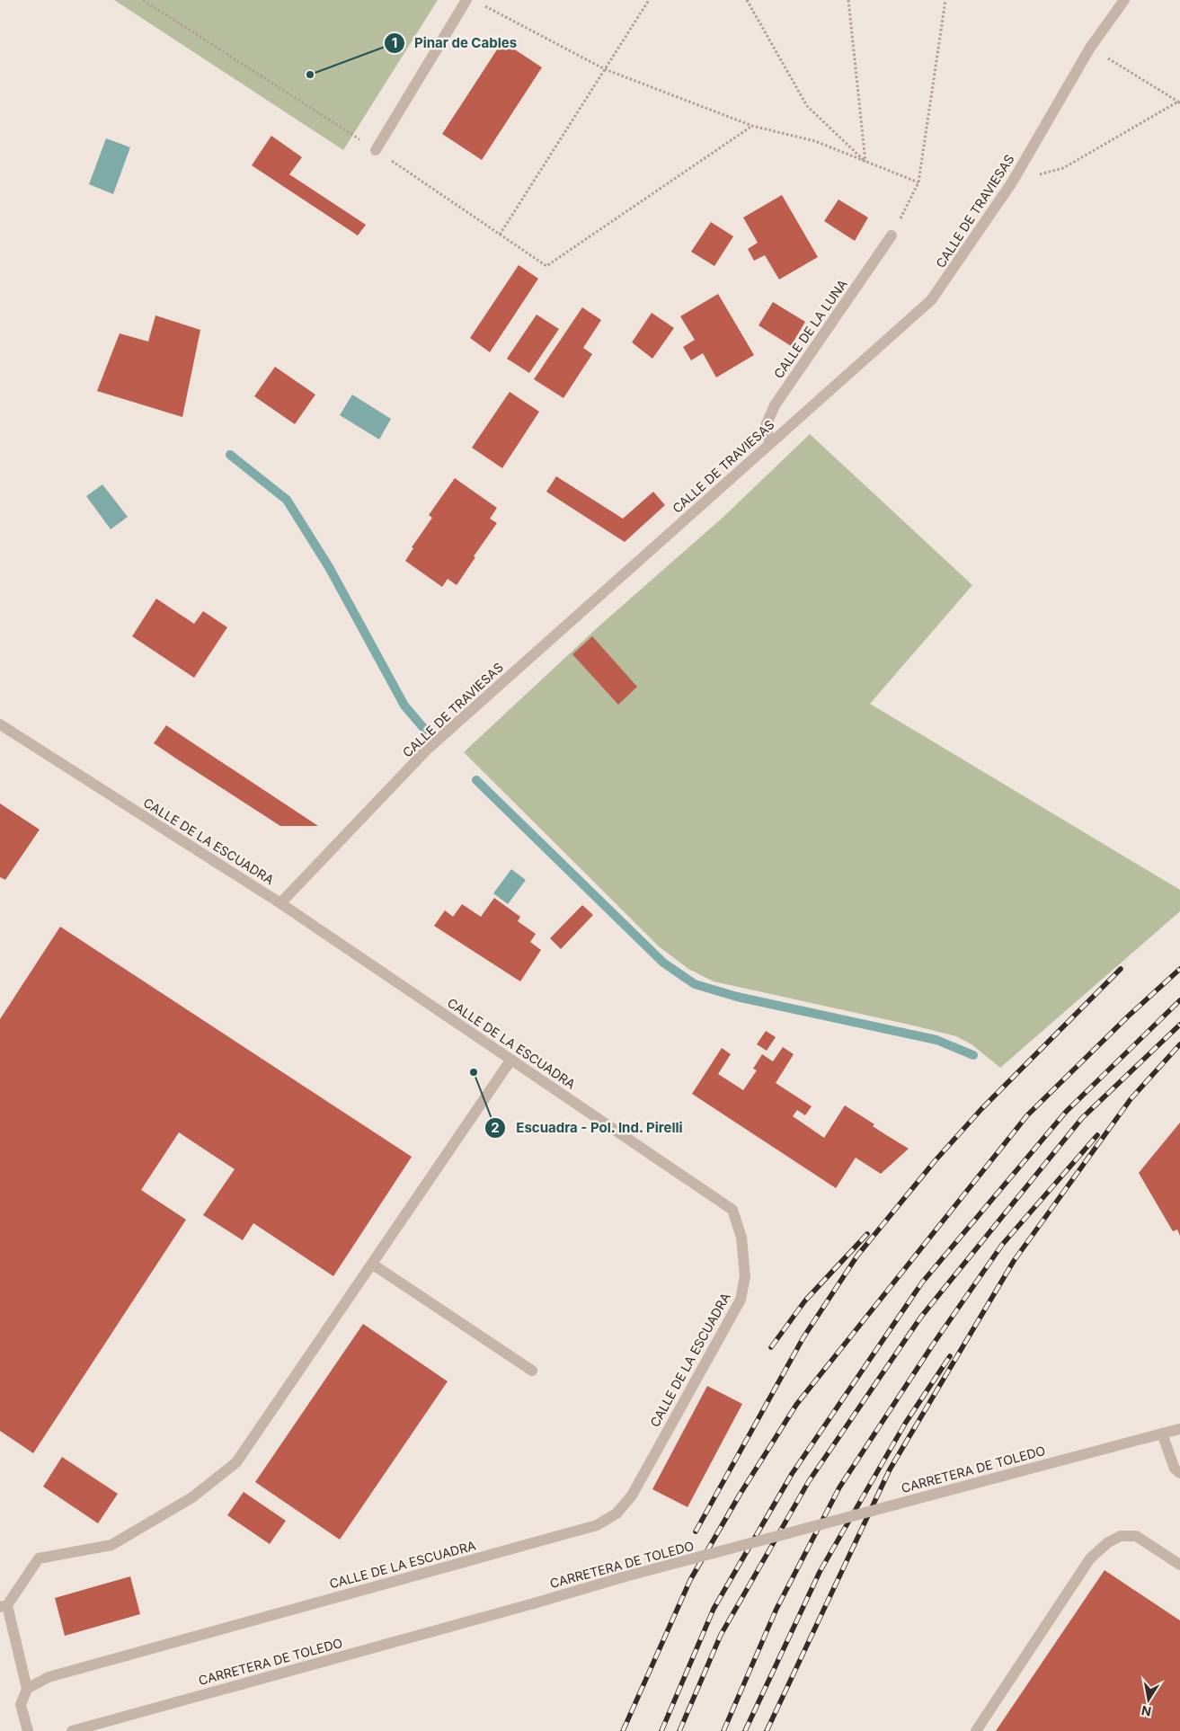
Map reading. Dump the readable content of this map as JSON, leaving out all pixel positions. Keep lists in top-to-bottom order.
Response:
{
  "streets": {
    "street": [
      "CALLE DE TRAVIESAS",
      "CALLE DE LA LUNA",
      "CALLE DE LA ESCUADRA",
      "CARRETERA DE TOLEDO"
    ]
  },
  "crossings": [
    ["CALLE DE TRAVIESAS", "CALLE DE LA LUNA"],
    ["CALLE DE TRAVIESAS", "CALLE DE LA ESCUADRA"]
  ],
  "places": ["Pinar de Cables", "Escuadra - Pol. Ind. Pirelli"],
  "north": "bottom"
}
